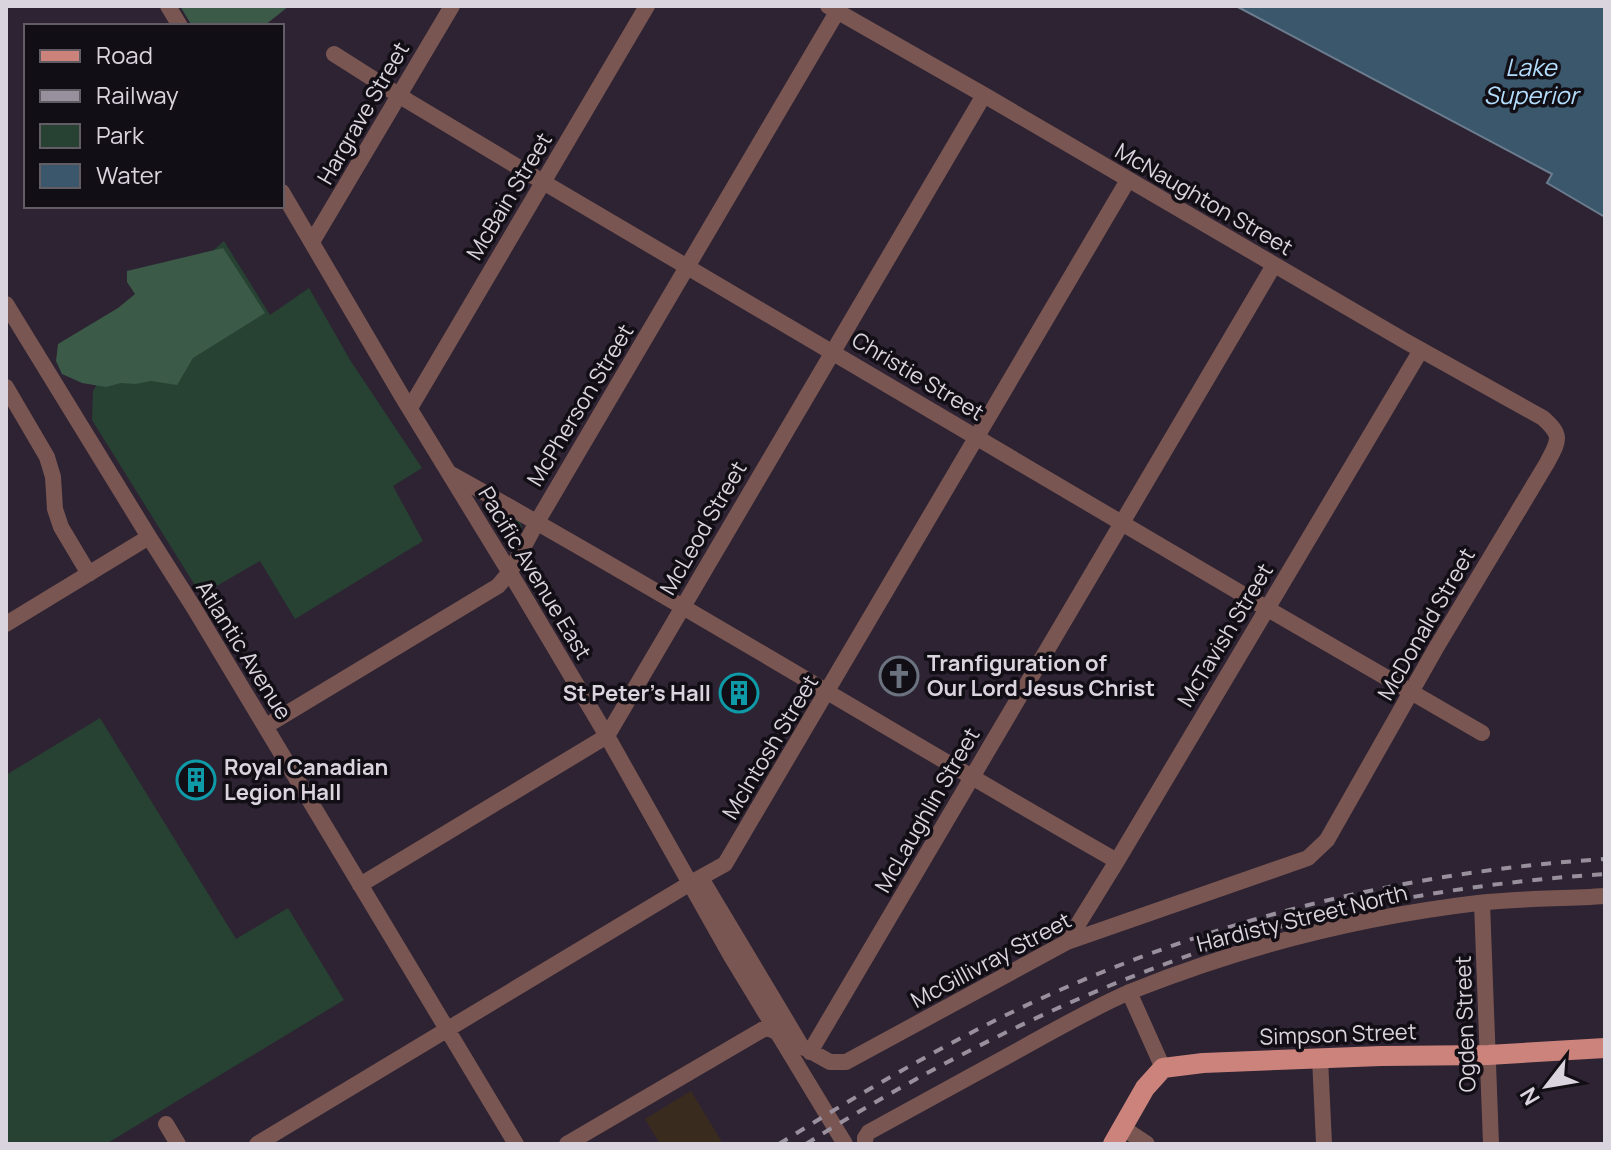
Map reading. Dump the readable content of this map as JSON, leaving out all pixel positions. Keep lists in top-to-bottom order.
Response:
{
  "streets": {
    "main road": ["Simpson Street"],
    "street": [
      "Hargrave Street",
      "McBain Street",
      "McNaughton Street",
      "Christie Street",
      "McPherson Street",
      "McLeod Street",
      "Pacific Avenue East",
      "McDonald Street",
      "McTavish Street",
      "Atlantic Avenue",
      "McIntosh Street",
      "McLaughlin Street",
      "Hardisty Street North",
      "McGillivray Street",
      "Ogden Street"
    ]
  },
  "crossings": [
    ["Hargrave Street", "Christie Street"],
    ["Hargrave Street", "Pacific Avenue East"],
    ["McBain Street", "Christie Street"],
    ["McBain Street", "Pacific Avenue East"],
    ["McNaughton Street", "McPherson Street"],
    ["McNaughton Street", "McLeod Street"],
    ["McNaughton Street", "McDonald Street"],
    ["McNaughton Street", "McTavish Street"],
    ["McNaughton Street", "McIntosh Street"],
    ["McNaughton Street", "McLaughlin Street"],
    ["Christie Street", "McPherson Street"],
    ["Christie Street", "McLeod Street"],
    ["Christie Street", "McDonald Street"],
    ["Christie Street", "McTavish Street"],
    ["Christie Street", "McIntosh Street"],
    ["Christie Street", "McLaughlin Street"],
    ["McPherson Street", "Pacific Avenue East"],
    ["McPherson Street", "Atlantic Avenue"],
    ["McLeod Street", "Pacific Avenue East"],
    ["McLeod Street", "Atlantic Avenue"],
    ["Pacific Avenue East", "McIntosh Street"],
    ["McDonald Street", "McGillivray Street"],
    ["McTavish Street", "McGillivray Street"],
    ["Atlantic Avenue", "McIntosh Street"],
    ["McLaughlin Street", "McGillivray Street"],
    ["Hardisty Street North", "Ogden Street"],
    ["Ogden Street", "Simpson Street"]
  ],
  "water": ["Lake Superior"],
  "places": {
    "church": ["Tranfiguration of Our Lord Jesus Christ"],
    "building": ["St Peter's Hall", "Royal Canadian Legion Hall"]
  },
  "legend": [
    "Road",
    "Railway",
    "Park",
    "Water"
  ],
  "north": "bottom left"
}
